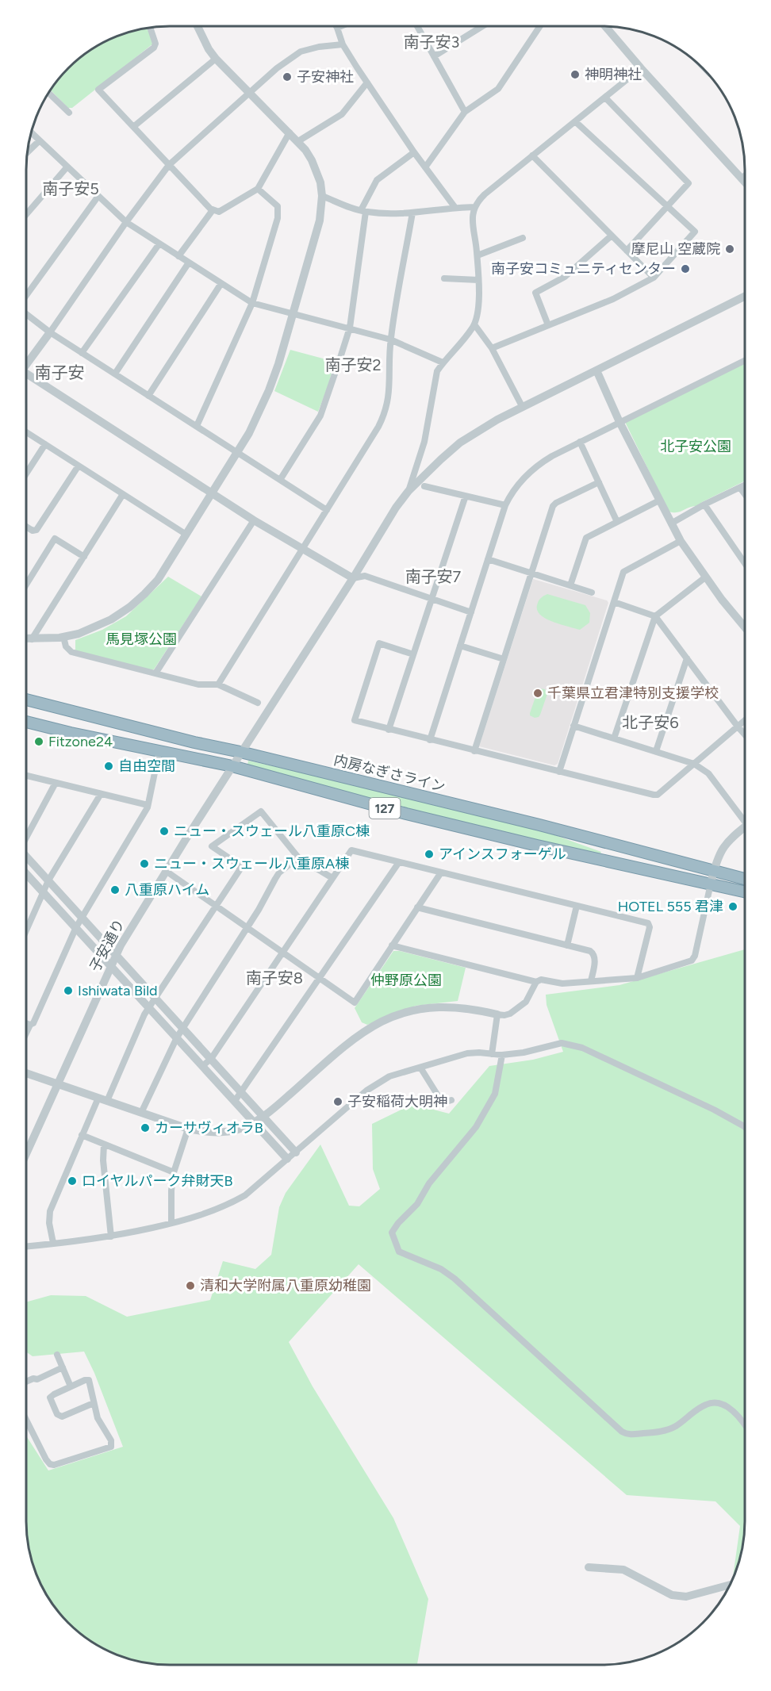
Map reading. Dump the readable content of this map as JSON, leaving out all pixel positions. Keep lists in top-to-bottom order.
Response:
{
  "streets": {
    "highway": ["内房なぎさライン", "127"],
    "street": ["子安通り"]
  },
  "crossings": [
    ["内房なぎさライン", "子安通り"],
    ["127", "子安通り"]
  ],
  "districts": [
    "南子安3",
    "南子安5",
    "南子安2",
    "南子安",
    "南子安7",
    "北子安6",
    "南子安8"
  ],
  "parks": ["北子安公園", "馬見塚公園", "仲野原公園"],
  "places": [
    "神明神社",
    "子安神社",
    "摩尼山 空蔵院",
    "南子安コミュニティセンター",
    "千葉県立君津特別支援学校",
    "Fitzone24",
    "自由空間",
    "ニュー・スウェール八重原C棟",
    "アインスフォーゲル",
    "ニュー・スウェール八重原A棟",
    "八重原ハイム",
    "HOTEL 555 君津",
    "Ishiwata Bild",
    "子安稲荷大明神",
    "カーサヴィオラB",
    "ロイヤルパーク弁財天B",
    "清和大学附属八重原幼稚園"
  ]
}
